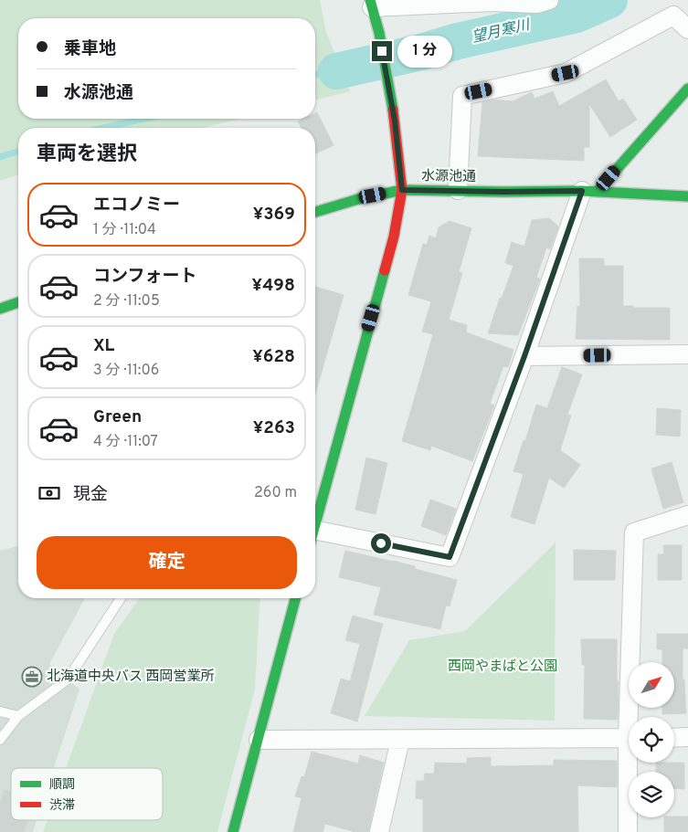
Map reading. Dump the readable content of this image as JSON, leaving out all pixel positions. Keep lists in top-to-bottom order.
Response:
{
  "streets": {
    "street": ["水源池通"]
  },
  "water": ["望月寒川"],
  "parks": ["西岡やまばと公園"],
  "places": {
    "office": ["北海道中央バス 西岡営業所"]
  },
  "legend": ["順調", "渋滞"],
  "north": "top right",
  "page": {
    "banner": ["乗車地", "水源池通"],
    "bubble": "1 分",
    "heading": "車両を選択",
    "list": [
      {
        "name": "エコノミー",
        "note": "1 分 · 11:04",
        "value": "¥369"
      },
      {
        "name": "コンフォート",
        "note": "2 分 · 11:05",
        "value": "¥498"
      },
      {
        "name": "XL",
        "note": "3 分 · 11:06",
        "value": "¥628"
      },
      {
        "name": "Green",
        "note": "4 分 · 11:07",
        "value": "¥263"
      }
    ],
    "pay": ["現金", "260 m"],
    "buttons": "確定"
  }
}
